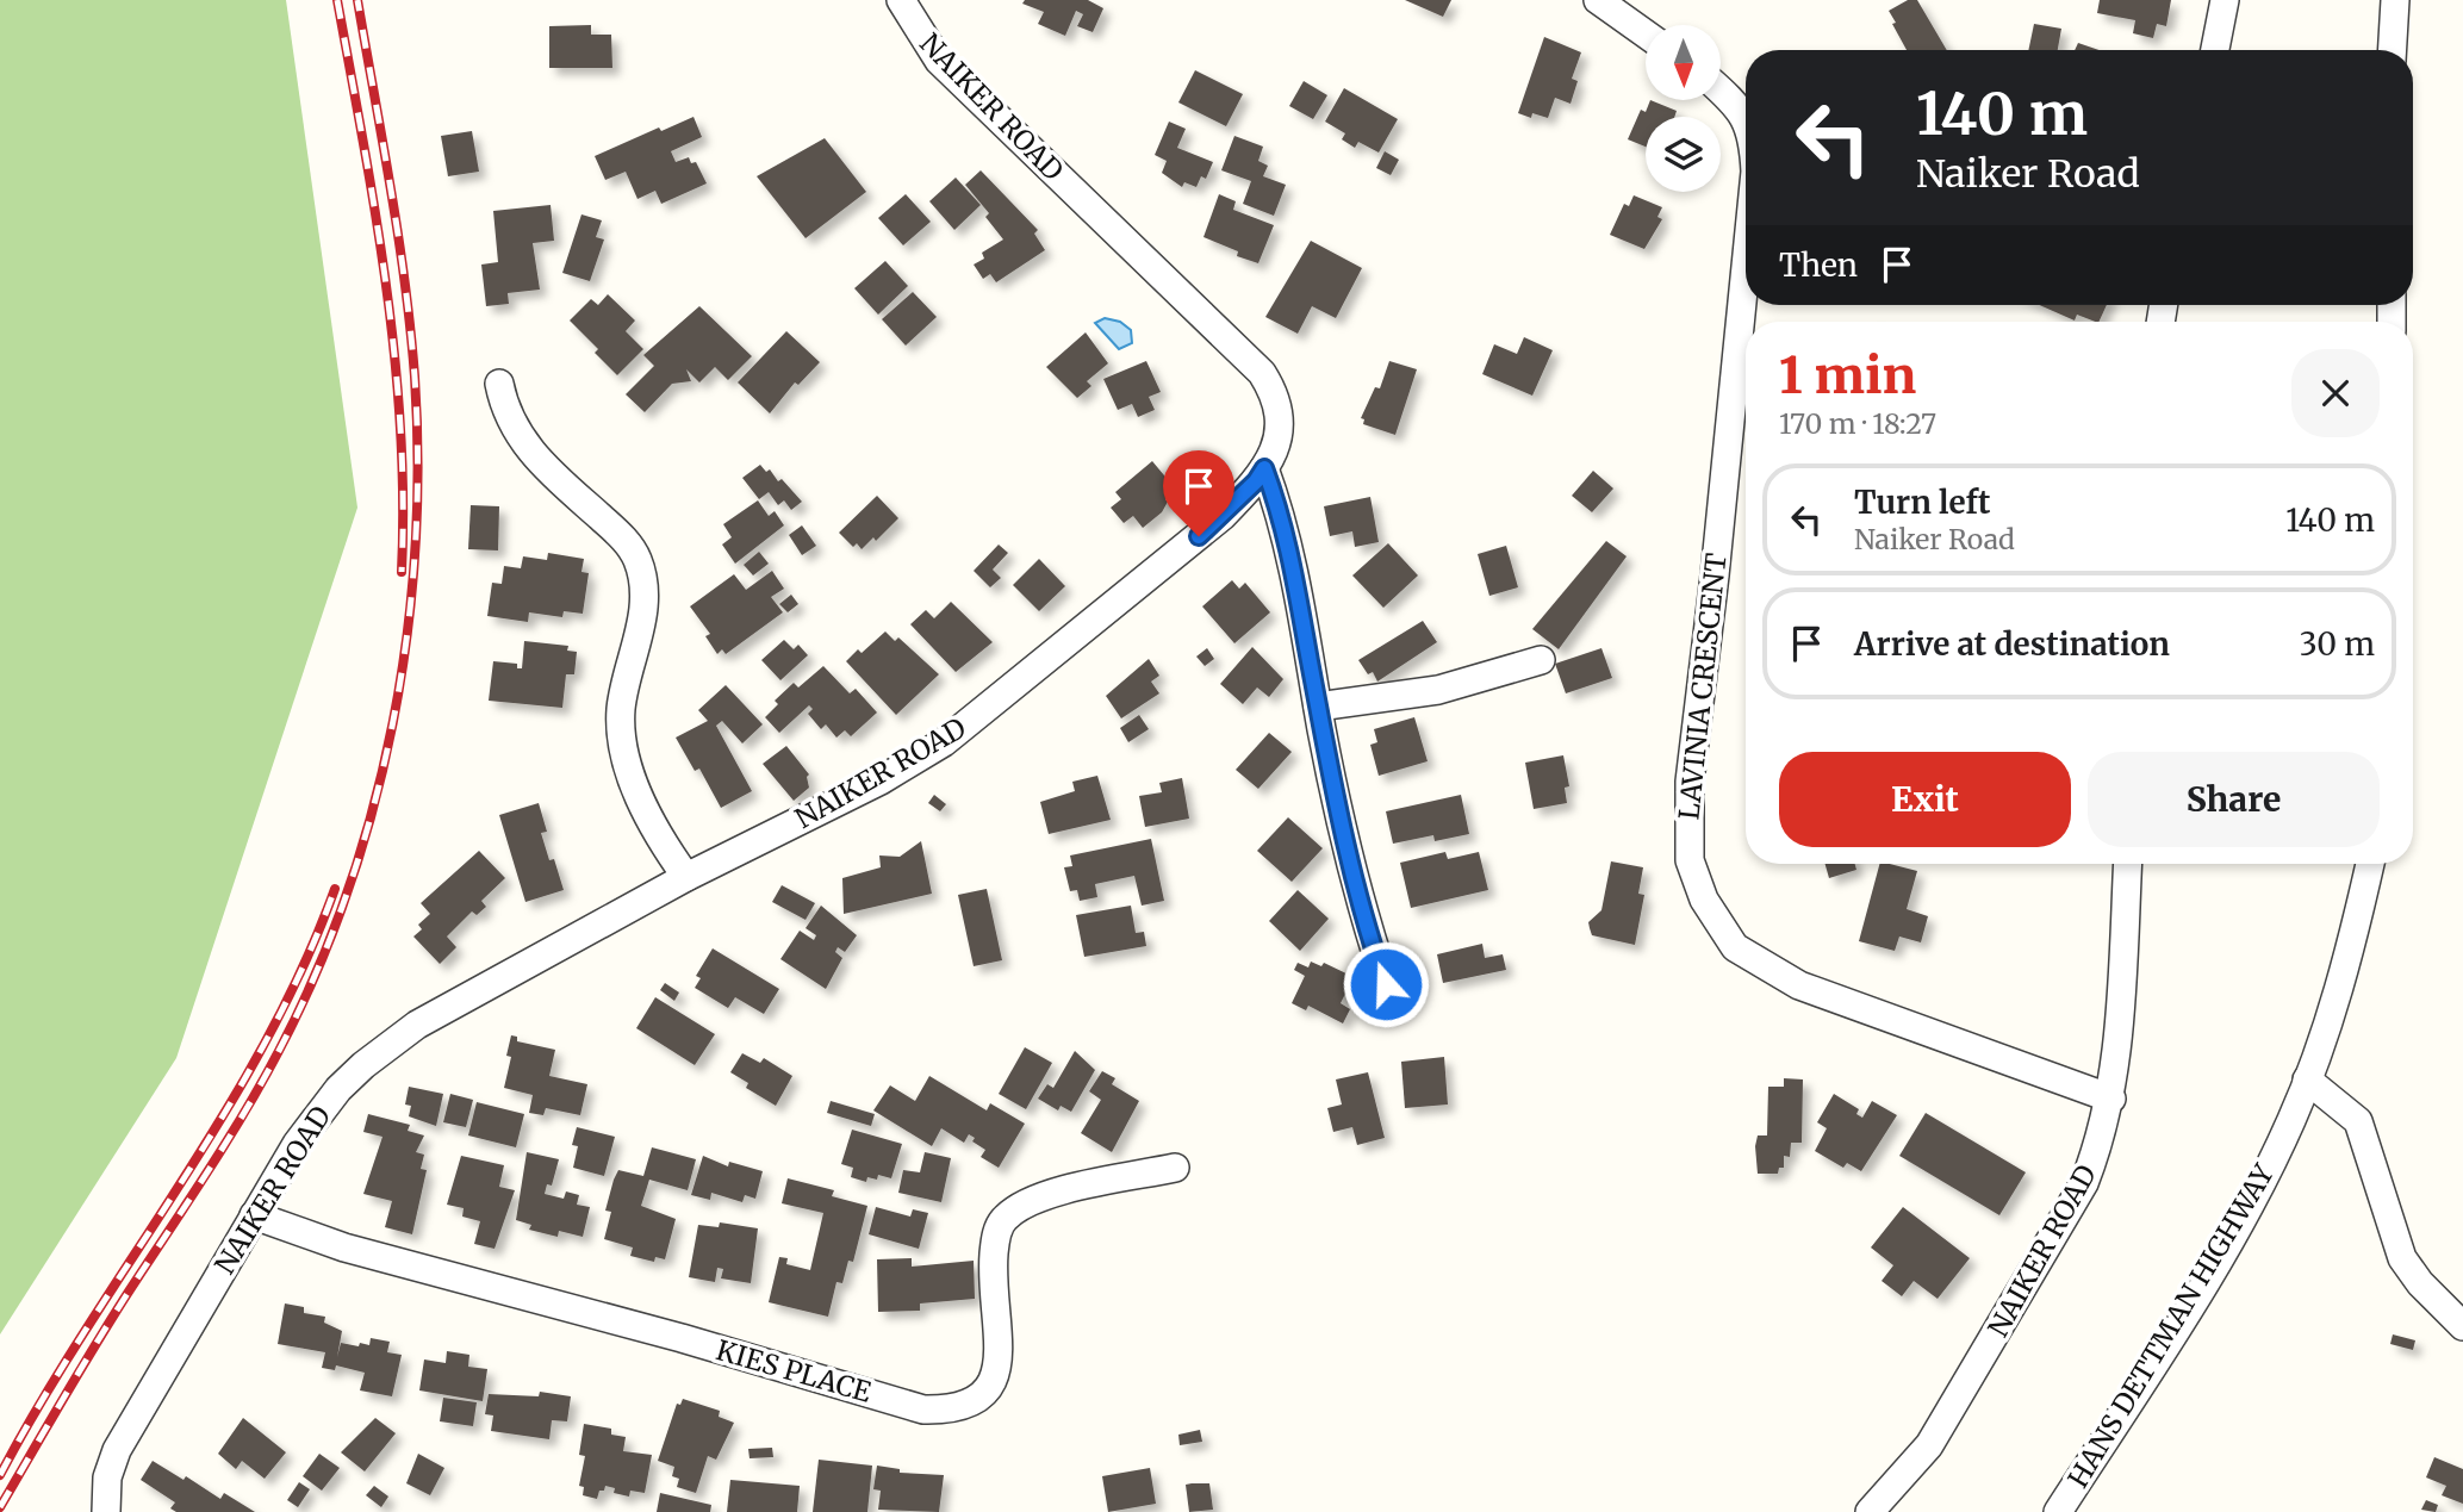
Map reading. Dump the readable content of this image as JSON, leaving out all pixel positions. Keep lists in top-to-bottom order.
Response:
{
  "streets": {
    "street": [
      "NAIKER ROAD",
      "LAVINIA CRESCENT",
      "HANS DETTMAN HIGHWAY",
      "KIES PLACE"
    ]
  },
  "crossings": [
    ["NAIKER ROAD", "LAVINIA CRESCENT"],
    ["NAIKER ROAD", "KIES PLACE"]
  ],
  "north": "bottom",
  "page": {
    "turn": ["140 m", "Naiker Road"],
    "then": "Then",
    "heading": ["1 min", "170 m · 18:27"],
    "list": [
      {
        "name": "Turn left",
        "note": "Naiker Road",
        "value": "140 m"
      },
      {
        "name": "Arrive at destination",
        "value": "30 m"
      }
    ],
    "buttons": ["Exit", "Share"]
  }
}
